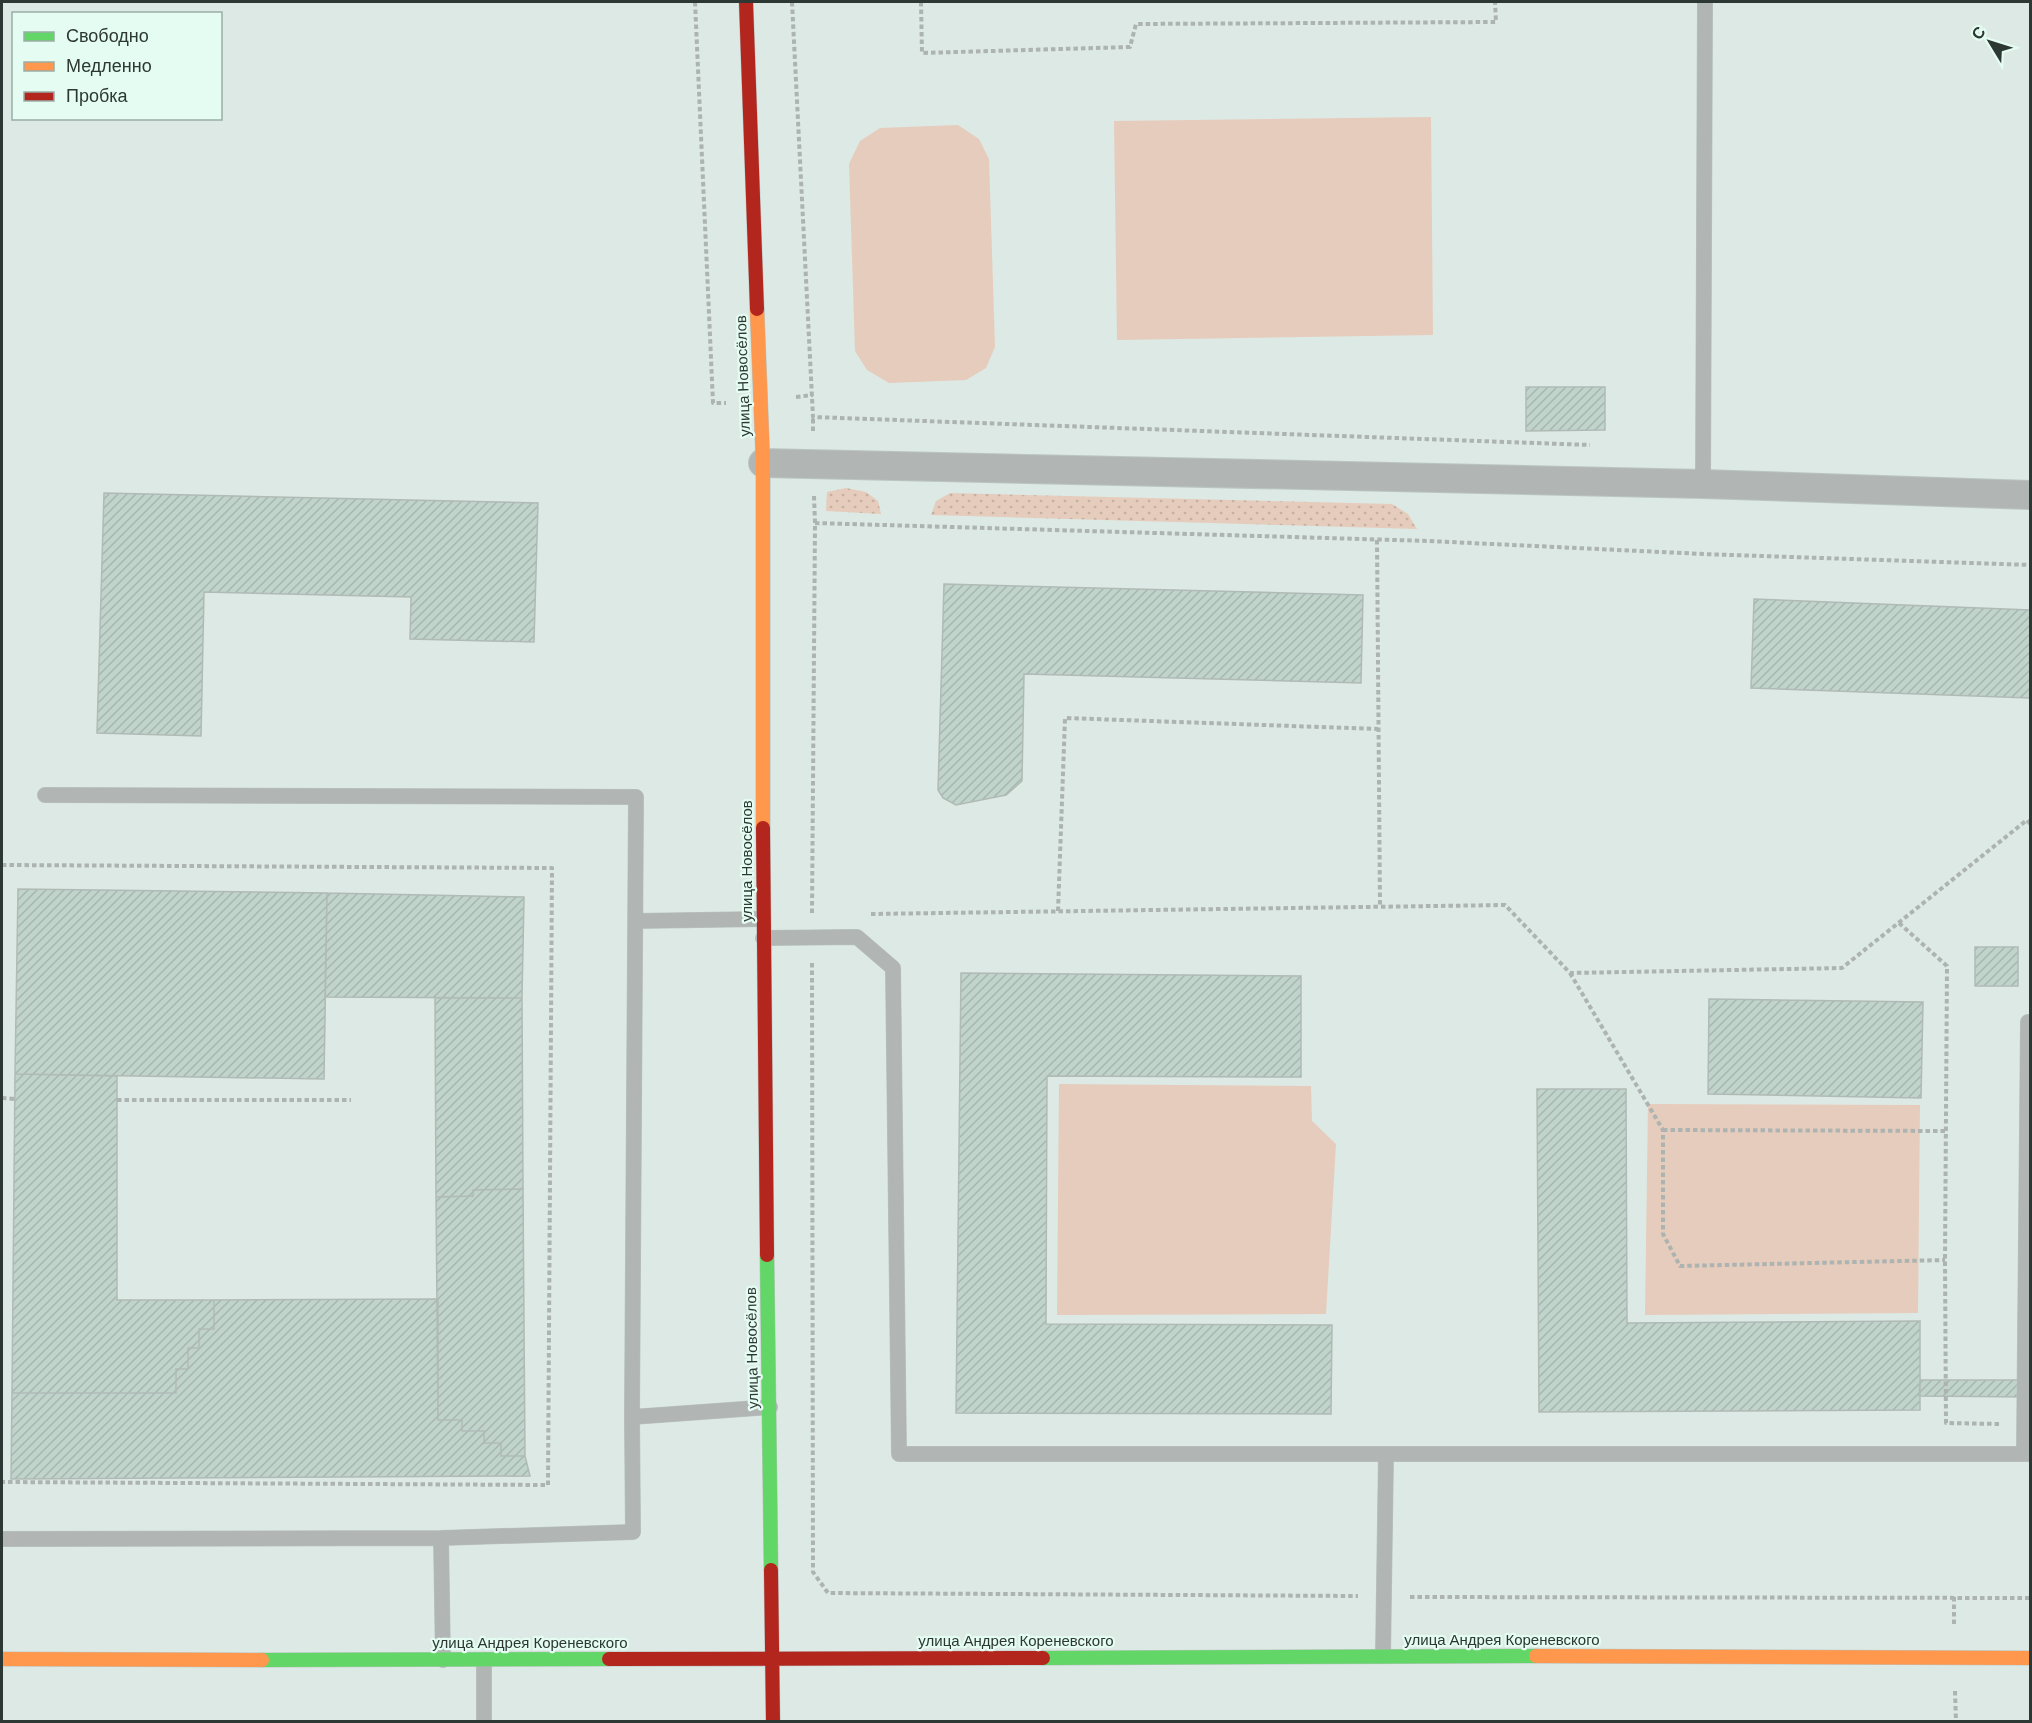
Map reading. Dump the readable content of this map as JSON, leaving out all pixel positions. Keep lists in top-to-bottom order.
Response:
{
  "streets": {
    "street": ["улица Новосёлов", "улица Андрея Кореневского"]
  },
  "crossings": [
    ["улица Новосёлов", "улица Андрея Кореневского"]
  ],
  "legend": ["Свободно", "Медленно", "Пробка"],
  "north": "top left"
}
